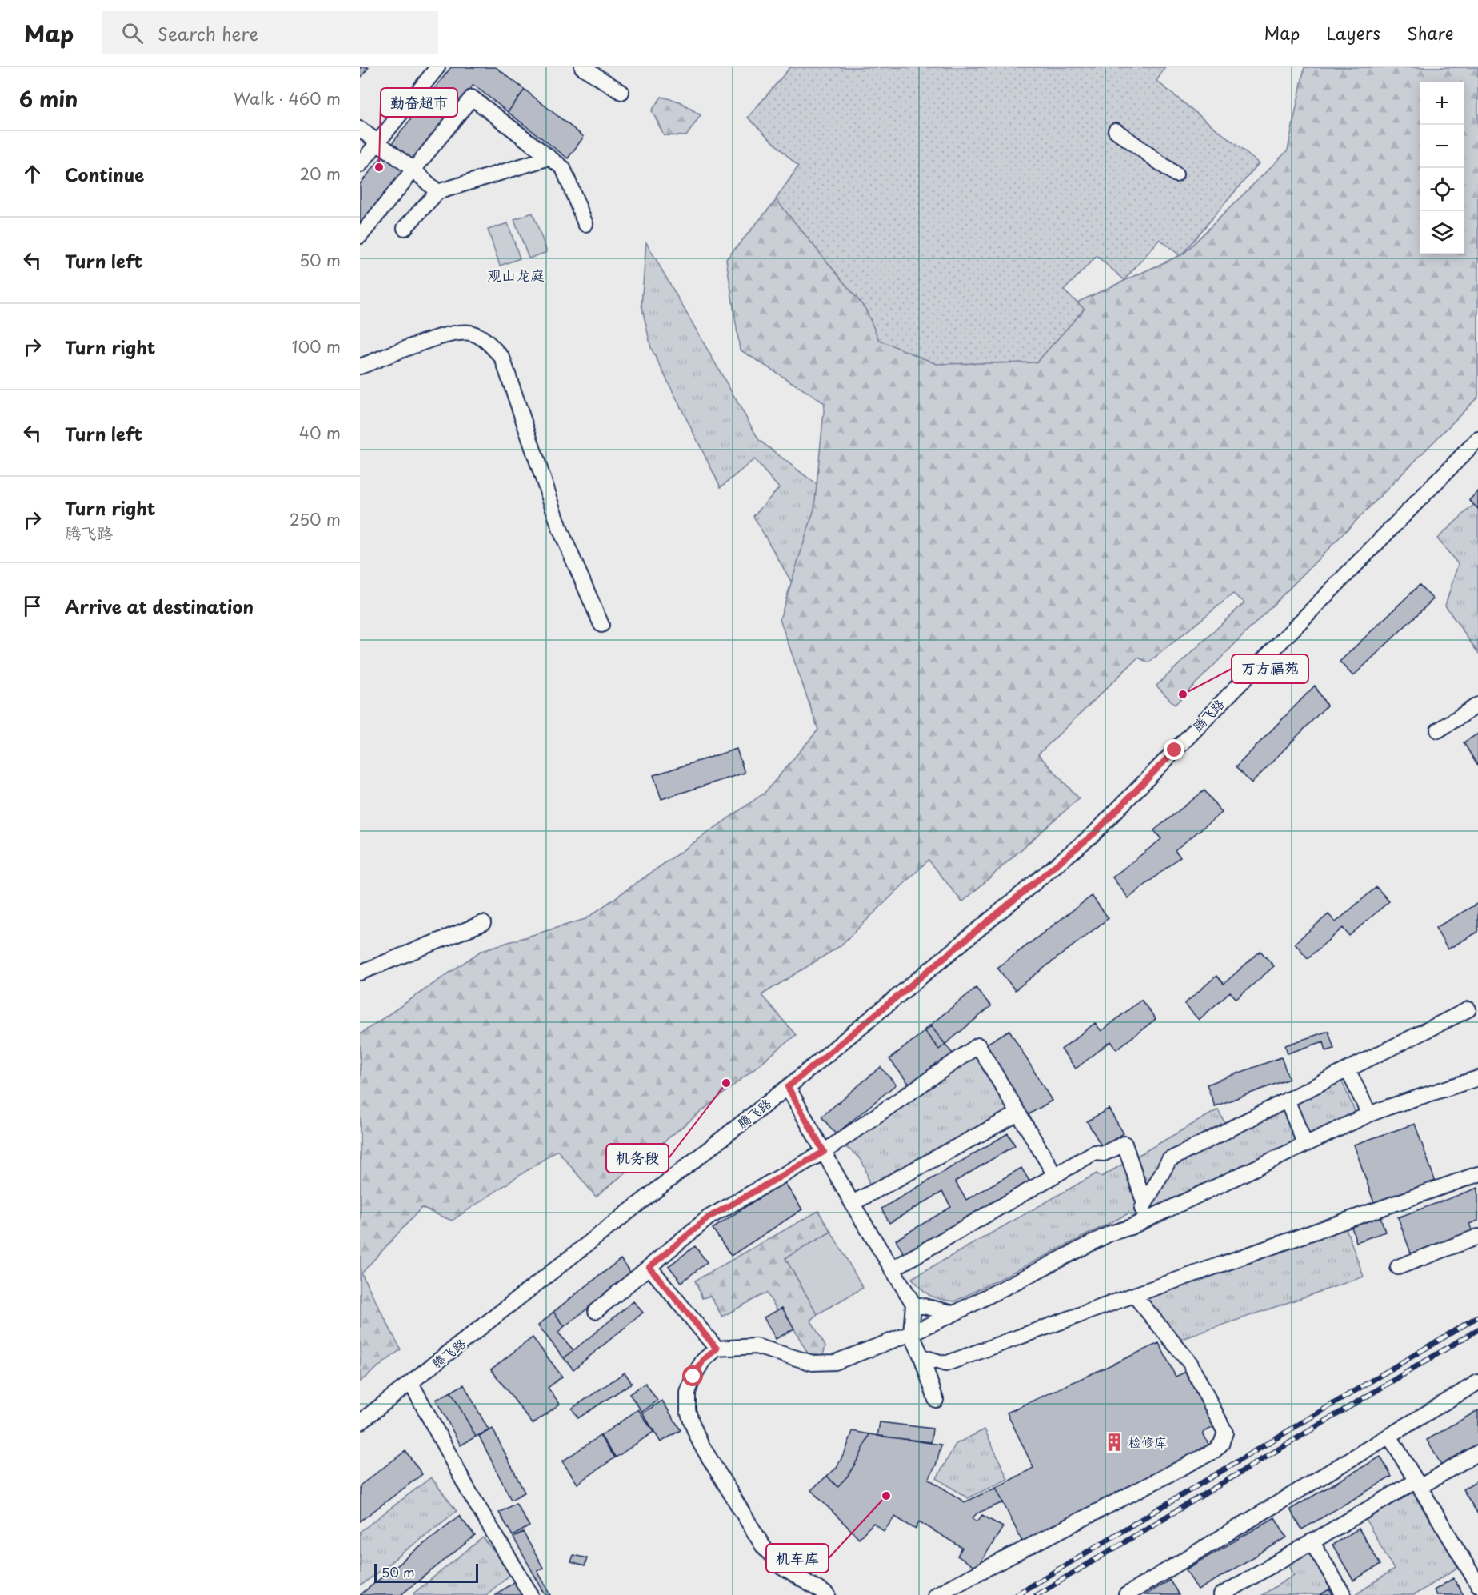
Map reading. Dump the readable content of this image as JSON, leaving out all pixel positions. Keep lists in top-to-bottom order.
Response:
{
  "streets": {
    "street": ["腾飞路"]
  },
  "districts": ["观山龙庭"],
  "places": {
    "other": [
      "勤奋超市",
      "万方福苑",
      "机务段",
      "机车库"
    ],
    "building": ["检修库"]
  },
  "scale_bar": "50 m",
  "page": {
    "header": "Map",
    "search": "Search here",
    "nav": ["Map", "Layers", "Share"],
    "heading": ["6 min", "Walk · 460 m"],
    "map_buttons": ["+", "−"],
    "list": [
      ["Continue", "20 m"],
      ["Turn left", "50 m"],
      ["Turn right", "100 m"],
      ["Turn left", "40 m"],
      ["Turn right", "腾飞路", "250 m"],
      "Arrive at destination"
    ],
    "scale": "50 m"
  }
}
